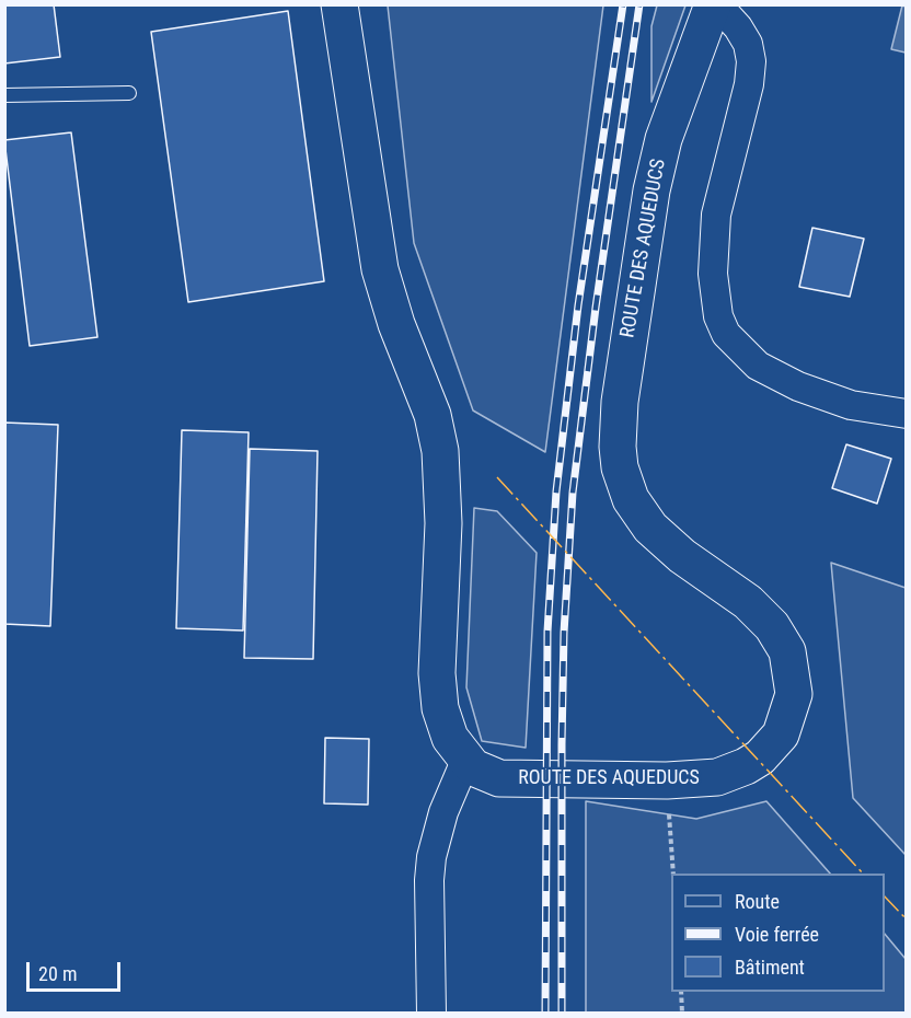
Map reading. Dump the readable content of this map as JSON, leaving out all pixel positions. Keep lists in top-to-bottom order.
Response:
{
  "streets": {
    "main road": ["ROUTE DES AQUEDUCS"]
  },
  "legend": ["Route", "Voie ferrée", "Bâtiment"],
  "scale_bar": "20 m"
}
